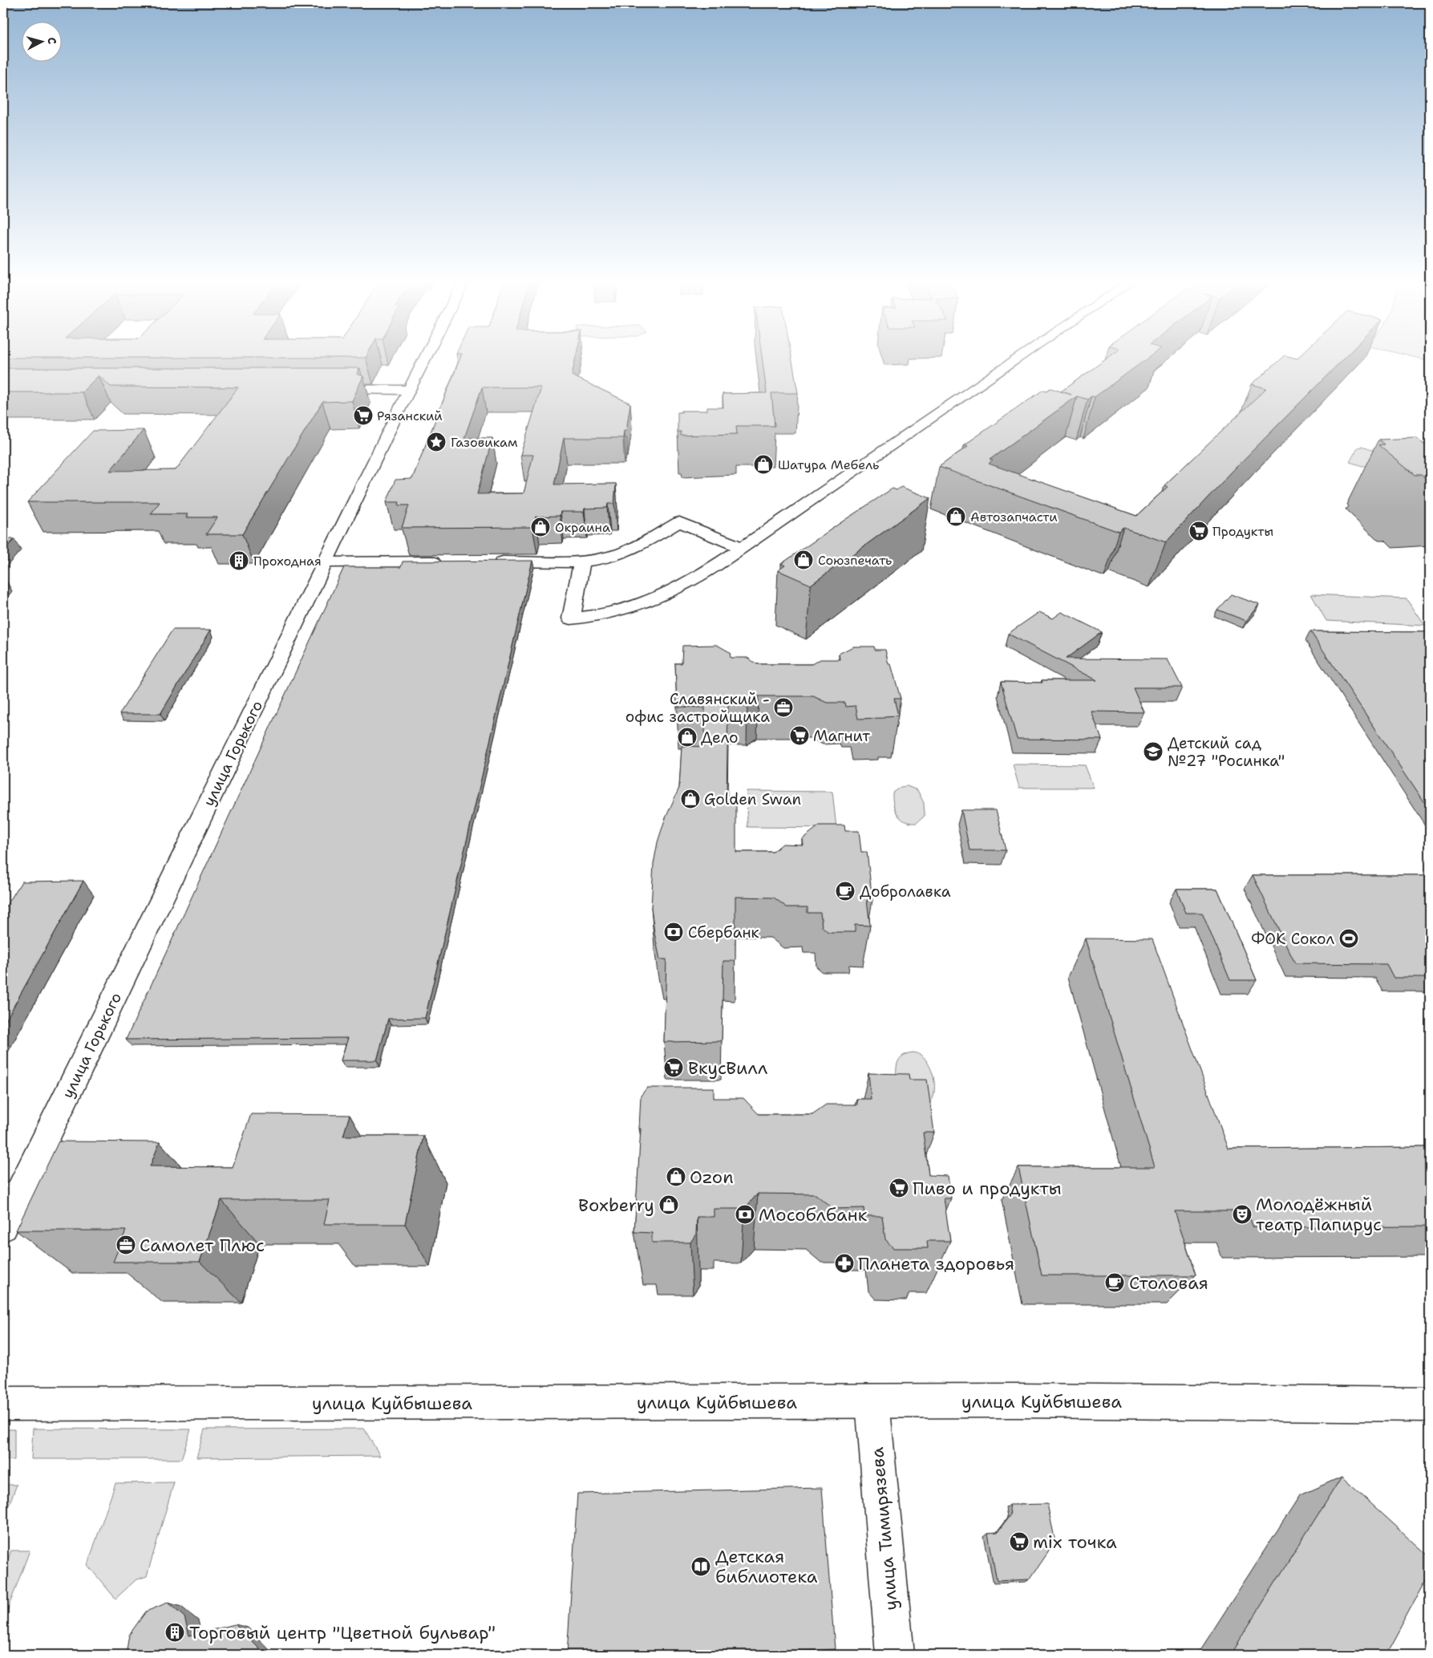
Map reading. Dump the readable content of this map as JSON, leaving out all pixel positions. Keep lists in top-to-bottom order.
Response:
{
  "streets": {
    "street": ["улица Горького", "улица Куйбышева", "улица Тимирязева"]
  },
  "crossings": [
    ["улица Куйбышева", "улица Тимирязева"]
  ],
  "places": {
    "supermarket": [
      "Рязанский",
      "Продукты",
      "Магнит",
      "ВкусВилл",
      "Пиво и продукты",
      "mix точка"
    ],
    "place": ["Газовикам"],
    "shop": [
      "Шатура Мебель",
      "Автозапчасти",
      "Окраина",
      "Союзпечать",
      "Дело",
      "Golden Swan",
      "Ozon",
      "Boxberry"
    ],
    "building": ["Проходная", "Торговый центр \"Цветной бульвар\""],
    "office": ["Славянский - офис застройщика", "Самолет Плюс"],
    "school or university": ["Детский сад №27 \"Росинка\""],
    "cafe": ["Добролавка", "Столовая"],
    "bank": ["Сбербанк", "Мособлбанк"],
    "sports": ["ФОК Сокол"],
    "theatre": ["Молодёжный театр Папирус"],
    "pharmacy": ["Планета здоровья"],
    "library": ["Детская библиотека"]
  },
  "north": "right"
}
